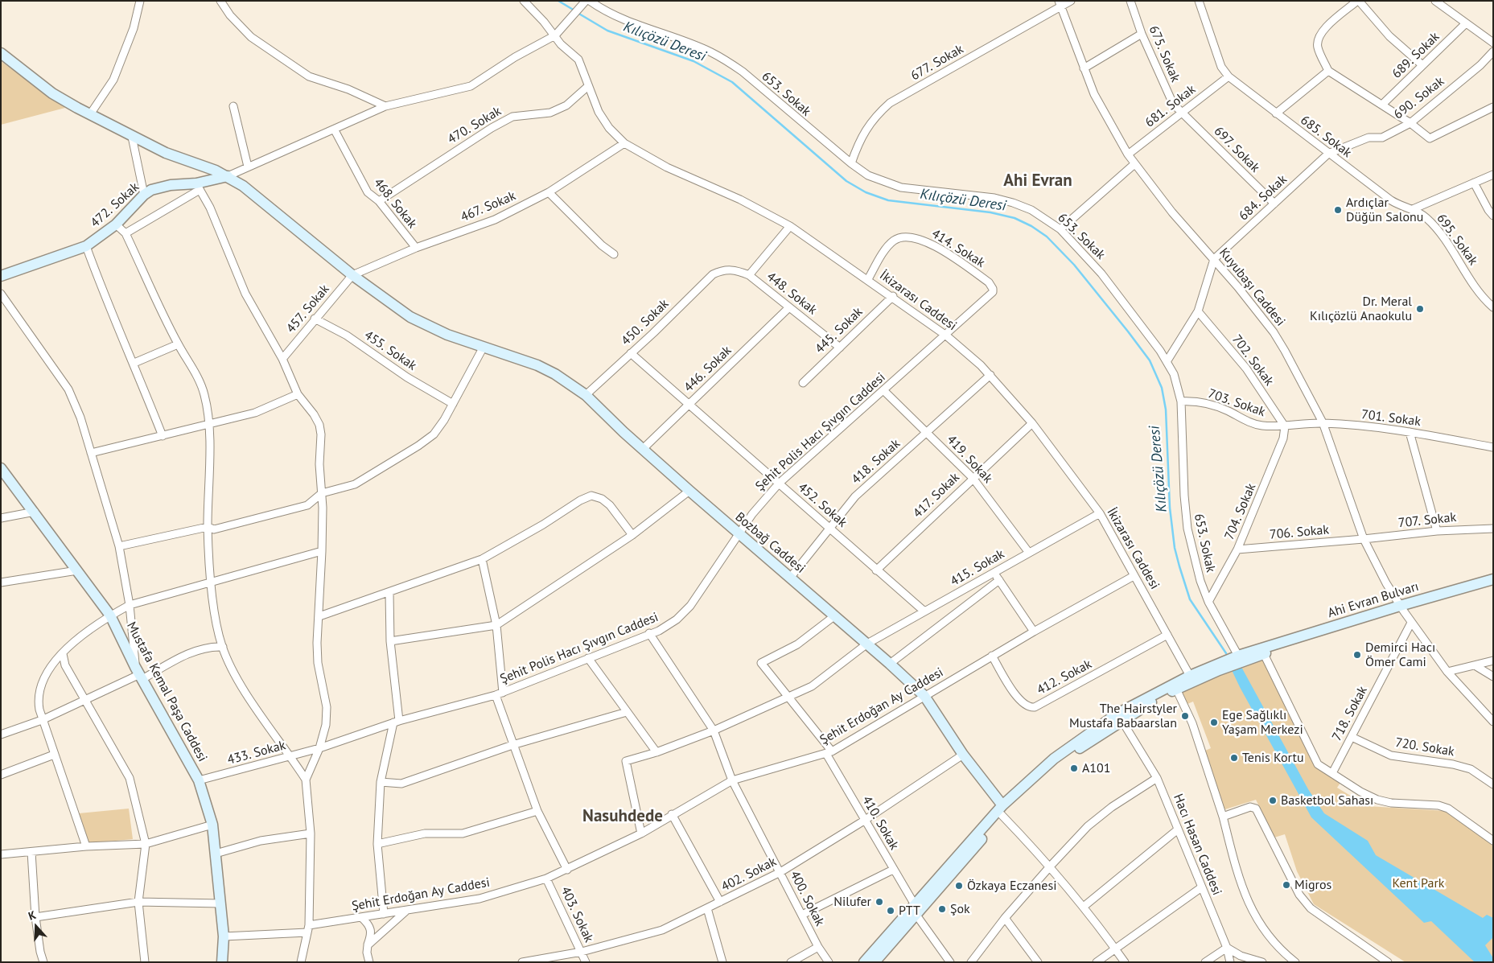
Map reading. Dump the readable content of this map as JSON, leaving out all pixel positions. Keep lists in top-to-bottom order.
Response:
{
  "streets": {
    "street": [
      "675. Sokak",
      "689. Sokak",
      "677. Sokak",
      "653. Sokak",
      "690. Sokak",
      "681. Sokak",
      "470. Sokak",
      "685. Sokak",
      "697. Sokak",
      "684. Sokak",
      "468. Sokak",
      "472. Sokak",
      "467. Sokak",
      "695. Sokak",
      "414. Sokak",
      "Kuyubaşı Caddesi",
      "448. Sokak",
      "İkizarası Caddesi",
      "457. Sokak",
      "450. Sokak",
      "445. Sokak",
      "455. Sokak",
      "702. Sokak",
      "446. Sokak",
      "703. Sokak",
      "701. Sokak",
      "Şehit Polis Hacı Şıvgın Caddesi",
      "419. Sokak",
      "418. Sokak",
      "417. Sokak",
      "452. Sokak",
      "704. Sokak",
      "707. Sokak",
      "706. Sokak",
      "Bozbağ Caddesi",
      "415. Sokak",
      "Ahi Evran Bulvarı",
      "412. Sokak",
      "Mustafa Kemal Paşa Caddesi",
      "Şehit Erdoğan Ay Caddesi",
      "718. Sokak",
      "720. Sokak",
      "433. Sokak",
      "410. Sokak",
      "Hacı Hasan Caddesi",
      "402. Sokak",
      "400. Sokak",
      "403. Sokak"
    ]
  },
  "crossings": [
    ["675. Sokak", "681. Sokak"],
    ["675. Sokak", "697. Sokak"],
    ["677. Sokak", "653. Sokak"],
    ["677. Sokak", "Kuyubaşı Caddesi"],
    ["653. Sokak", "703. Sokak"],
    ["653. Sokak", "704. Sokak"],
    ["690. Sokak", "685. Sokak"],
    ["690. Sokak", "684. Sokak"],
    ["681. Sokak", "685. Sokak"],
    ["681. Sokak", "697. Sokak"],
    ["681. Sokak", "Kuyubaşı Caddesi"],
    ["470. Sokak", "468. Sokak"],
    ["470. Sokak", "İkizarası Caddesi"],
    ["685. Sokak", "684. Sokak"],
    ["685. Sokak", "695. Sokak"],
    ["697. Sokak", "684. Sokak"],
    ["684. Sokak", "Kuyubaşı Caddesi"],
    ["468. Sokak", "467. Sokak"],
    ["472. Sokak", "Bozbağ Caddesi"],
    ["467. Sokak", "İkizarası Caddesi"],
    ["467. Sokak", "457. Sokak"],
    ["467. Sokak", "Bozbağ Caddesi"],
    ["414. Sokak", "İkizarası Caddesi"],
    ["414. Sokak", "Şehit Polis Hacı Şıvgın Caddesi"],
    ["Kuyubaşı Caddesi", "701. Sokak"],
    ["Kuyubaşı Caddesi", "707. Sokak"],
    ["Kuyubaşı Caddesi", "706. Sokak"],
    ["Kuyubaşı Caddesi", "Ahi Evran Bulvarı"],
    ["Kuyubaşı Caddesi", "718. Sokak"],
    ["448. Sokak", "450. Sokak"],
    ["448. Sokak", "445. Sokak"],
    ["448. Sokak", "446. Sokak"],
    ["İkizarası Caddesi", "445. Sokak"],
    ["İkizarası Caddesi", "Şehit Polis Hacı Şıvgın Caddesi"],
    ["İkizarası Caddesi", "418. Sokak"],
    ["İkizarası Caddesi", "417. Sokak"],
    ["İkizarası Caddesi", "415. Sokak"],
    ["İkizarası Caddesi", "412. Sokak"],
    ["İkizarası Caddesi", "Şehit Erdoğan Ay Caddesi"],
    ["457. Sokak", "455. Sokak"],
    ["457. Sokak", "Bozbağ Caddesi"],
    ["450. Sokak", "452. Sokak"],
    ["450. Sokak", "Bozbağ Caddesi"],
    ["702. Sokak", "703. Sokak"],
    ["702. Sokak", "701. Sokak"],
    ["702. Sokak", "704. Sokak"],
    ["446. Sokak", "452. Sokak"],
    ["446. Sokak", "Bozbağ Caddesi"],
    ["703. Sokak", "701. Sokak"],
    ["703. Sokak", "704. Sokak"],
    ["701. Sokak", "704. Sokak"],
    ["Şehit Polis Hacı Şıvgın Caddesi", "419. Sokak"],
    ["Şehit Polis Hacı Şıvgın Caddesi", "452. Sokak"],
    ["Şehit Polis Hacı Şıvgın Caddesi", "Bozbağ Caddesi"],
    ["Şehit Polis Hacı Şıvgın Caddesi", "433. Sokak"],
    ["Şehit Polis Hacı Şıvgın Caddesi", "400. Sokak"],
    ["419. Sokak", "418. Sokak"],
    ["419. Sokak", "417. Sokak"],
    ["419. Sokak", "415. Sokak"],
    ["418. Sokak", "452. Sokak"],
    ["418. Sokak", "Bozbağ Caddesi"],
    ["417. Sokak", "452. Sokak"],
    ["452. Sokak", "415. Sokak"],
    ["704. Sokak", "706. Sokak"],
    ["707. Sokak", "706. Sokak"],
    ["Bozbağ Caddesi", "415. Sokak"],
    ["Bozbağ Caddesi", "Şehit Erdoğan Ay Caddesi"],
    ["Bozbağ Caddesi", "410. Sokak"],
    ["Bozbağ Caddesi", "402. Sokak"],
    ["415. Sokak", "Şehit Erdoğan Ay Caddesi"],
    ["415. Sokak", "410. Sokak"],
    ["415. Sokak", "400. Sokak"],
    ["412. Sokak", "Şehit Erdoğan Ay Caddesi"],
    ["Mustafa Kemal Paşa Caddesi", "Şehit Erdoğan Ay Caddesi"],
    ["Mustafa Kemal Paşa Caddesi", "433. Sokak"],
    ["Şehit Erdoğan Ay Caddesi", "410. Sokak"],
    ["Şehit Erdoğan Ay Caddesi", "400. Sokak"],
    ["Şehit Erdoğan Ay Caddesi", "403. Sokak"],
    ["718. Sokak", "720. Sokak"],
    ["410. Sokak", "402. Sokak"],
    ["402. Sokak", "400. Sokak"],
    ["402. Sokak", "403. Sokak"]
  ],
  "districts": ["Ahi Evran", "Nasuhdede"],
  "water": ["Kılıçözü Deresi"],
  "parks": ["Kent Park"],
  "places": [
    "Ardıçlar Düğün Salonu",
    "Dr. Meral Kılıçözlü Anaokulu",
    "Demirci Hacı Ömer Cami",
    "The Hairstyler Mustafa Babaarslan",
    "Ege Sağlıklı Yaşam Merkezi",
    "Tenis Kortu",
    "A101",
    "Basketbol Sahası",
    "Migros",
    "Özkaya Eczanesi",
    "Nilufer",
    "Şok",
    "PTT"
  ],
  "north": "top"
}
